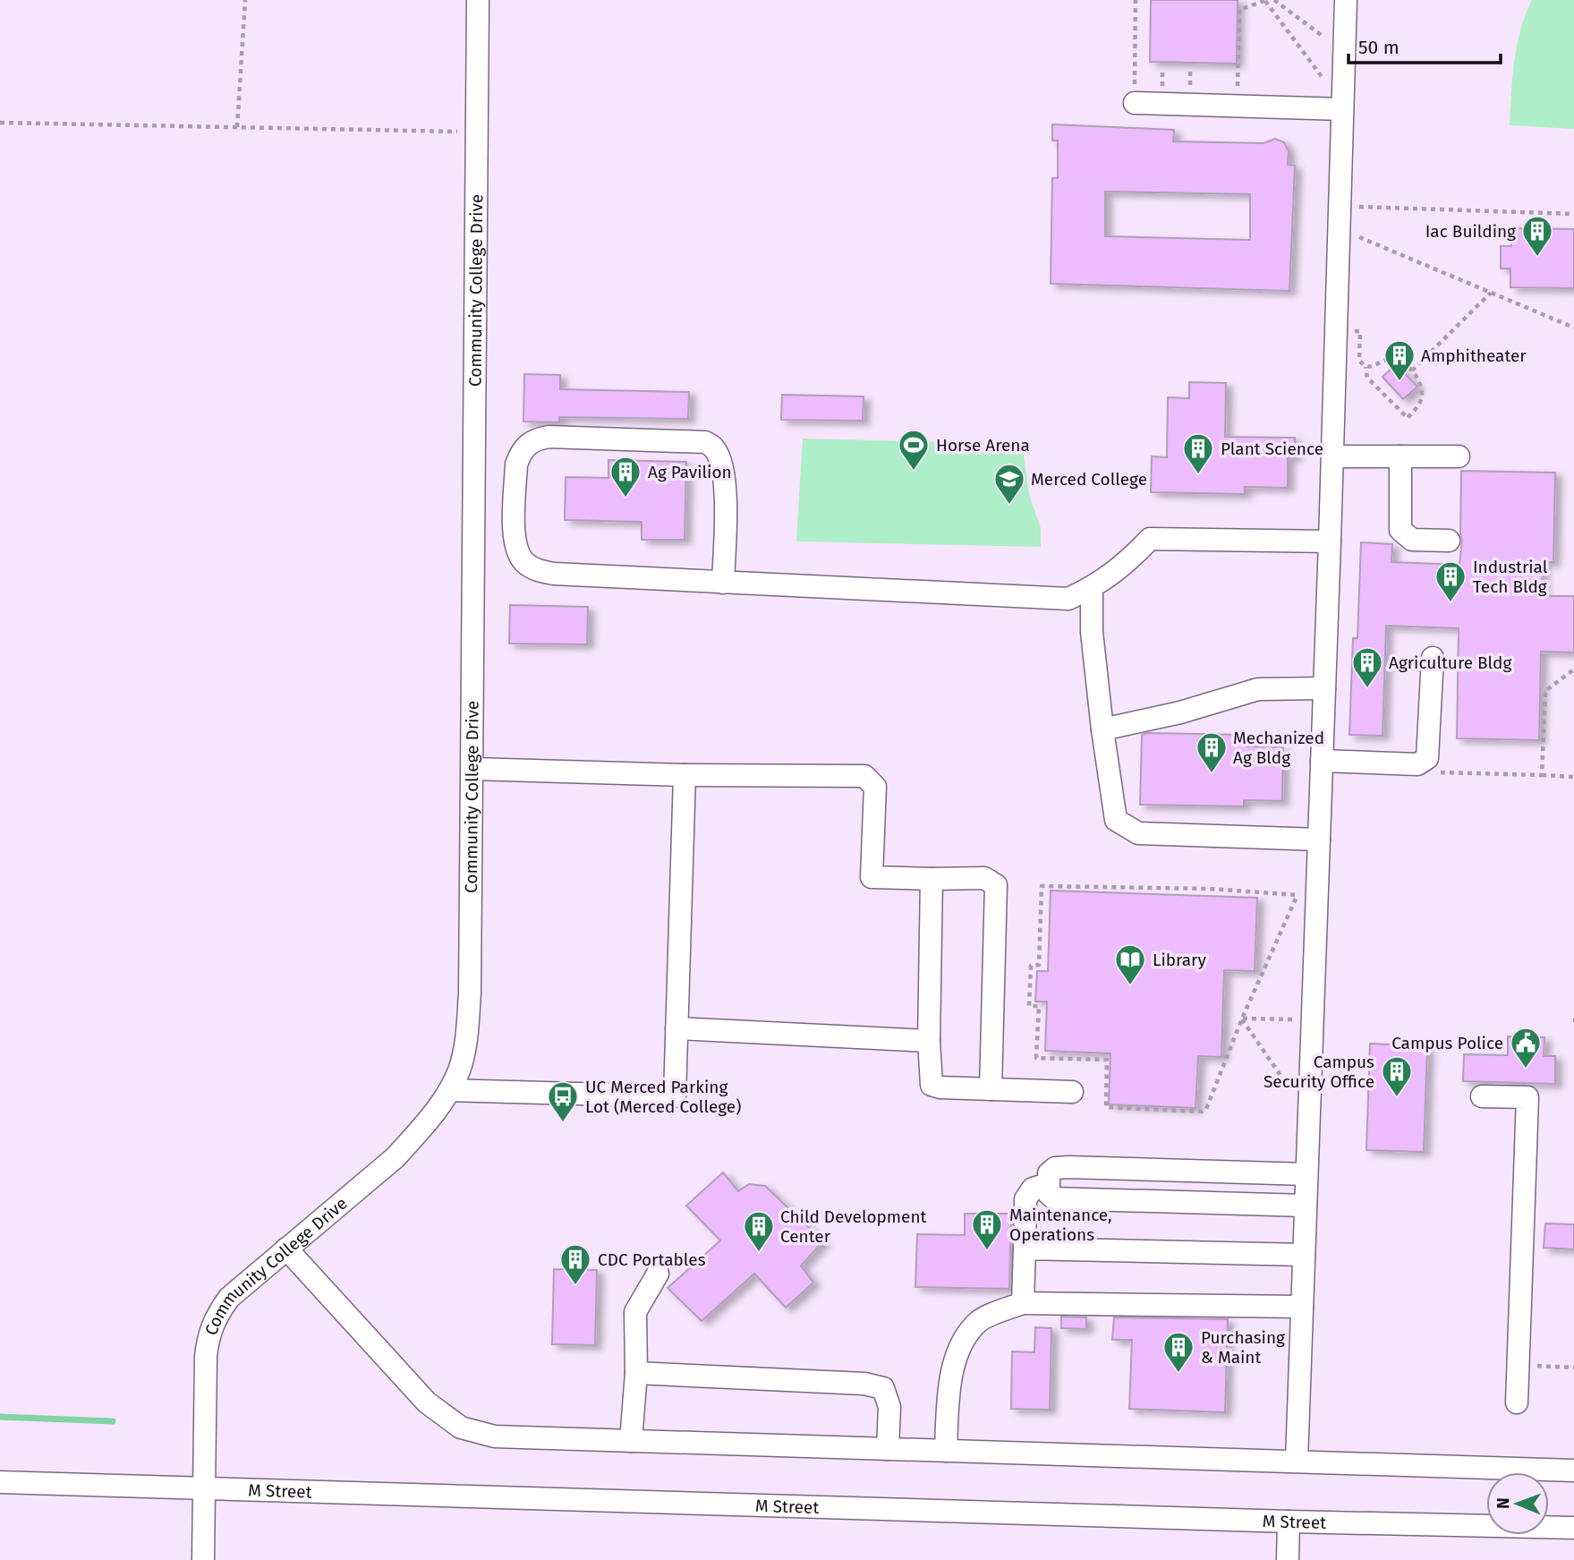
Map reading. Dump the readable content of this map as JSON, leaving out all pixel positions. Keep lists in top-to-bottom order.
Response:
{
  "streets": {
    "street": ["Community College Drive", "M Street"]
  },
  "crossings": [
    ["Community College Drive", "M Street"]
  ],
  "places": {
    "building": [
      "Iac Building",
      "Amphitheater",
      "Plant Science",
      "Ag Pavilion",
      "Industrial Tech Bldg",
      "Agriculture Bldg",
      "Mechanized Ag Bldg",
      "Campus Security Office",
      "Maintenance, Operations",
      "Child Development Center",
      "CDC Portables",
      "Purchasing & Maint"
    ],
    "sports": ["Horse Arena"],
    "school or university": ["Merced College"],
    "library": ["Library"],
    "public building": ["Campus Police"],
    "bus stop": ["UC Merced Parking Lot (Merced College)"]
  },
  "scale_bar": "50 m",
  "north": "left"
}
